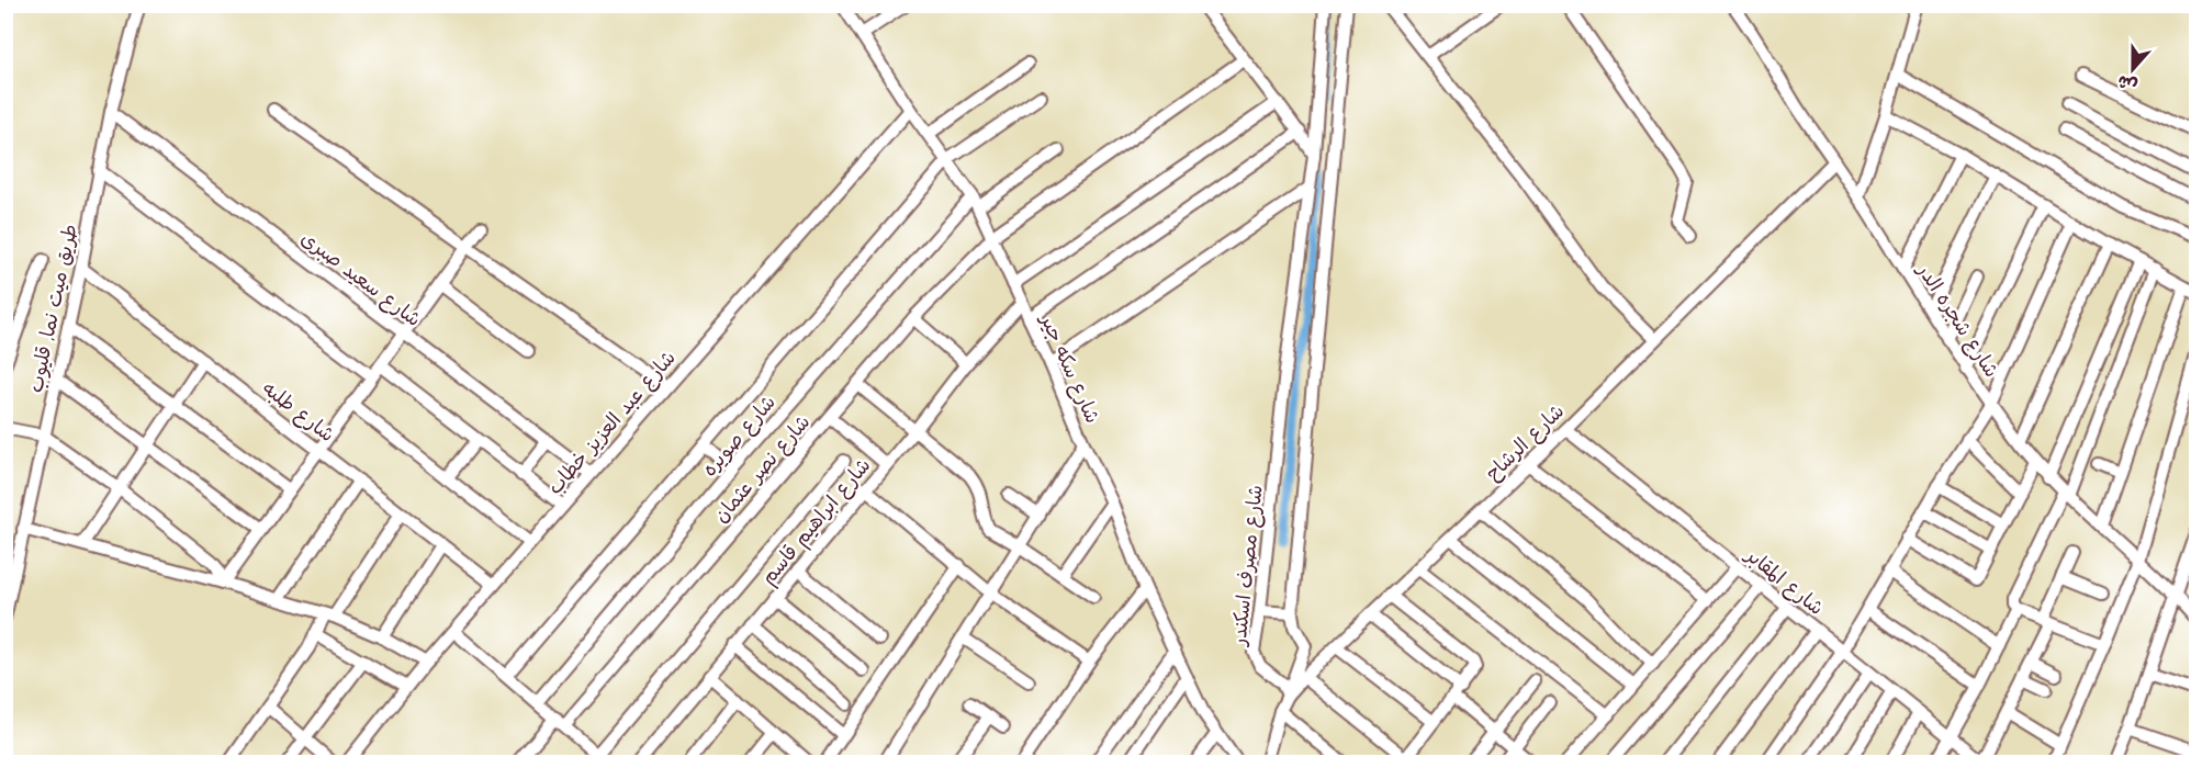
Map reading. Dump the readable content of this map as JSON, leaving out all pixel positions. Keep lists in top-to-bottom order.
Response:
{
  "streets": {
    "street": [
      "شارع سعيد صبرى",
      "طريق ميت نما, قليوب",
      "شارع شجره الدر",
      "شارع سكه جير",
      "شارع طلبه",
      "شارع عبد العزيز خطاب",
      "شارع صويره",
      "شارع الرشاح",
      "شارع نصر عثمان",
      "شارع ابراهيم قاسم",
      "شارع مصرف اسكندر",
      "شارع المقابر"
    ]
  },
  "crossings": [
    ["شارع سعيد صبرى", "طريق ميت نما, قليوب"],
    ["شارع سعيد صبرى", "شارع عبد العزيز خطاب"],
    ["طريق ميت نما, قليوب", "شارع طلبه"],
    ["شارع شجره الدر", "شارع الرشاح"],
    ["شارع سكه جير", "شارع عبد العزيز خطاب"],
    ["شارع سكه جير", "شارع صويره"],
    ["شارع سكه جير", "شارع نصر عثمان"],
    ["شارع سكه جير", "شارع ابراهيم قاسم"],
    ["شارع طلبه", "شارع عبد العزيز خطاب"],
    ["شارع الرشاح", "شارع مصرف اسكندر"],
    ["شارع الرشاح", "شارع المقابر"]
  ],
  "north": "bottom"
}
